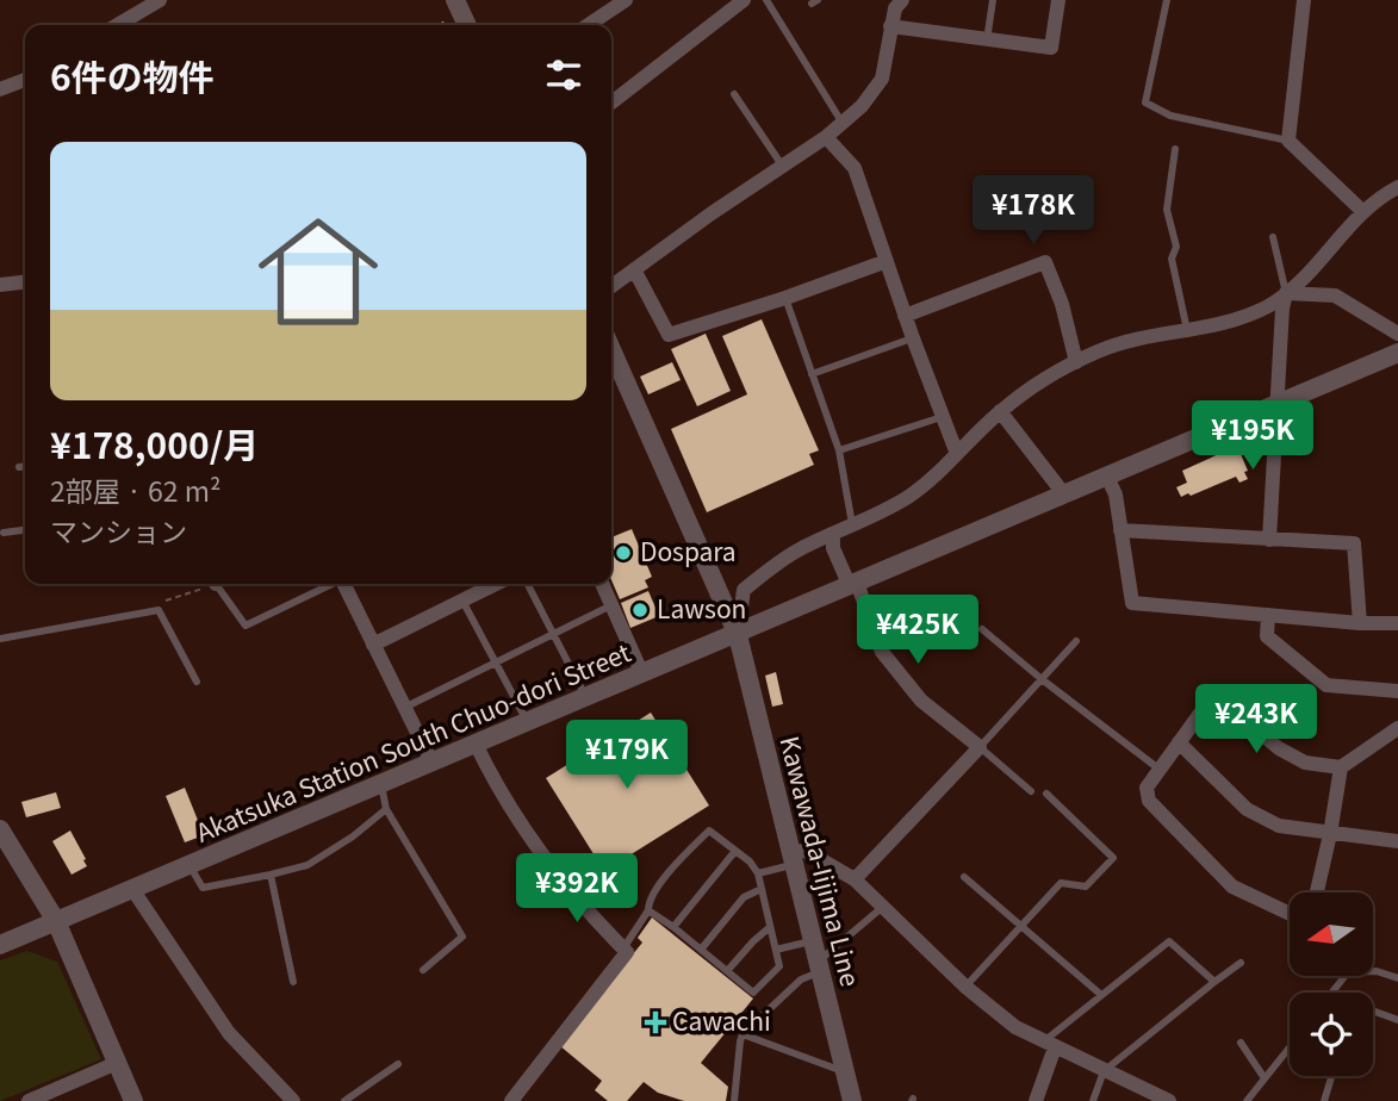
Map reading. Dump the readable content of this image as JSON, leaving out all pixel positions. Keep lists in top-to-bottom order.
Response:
{
  "streets": {
    "street": ["Akatsuka Station South Chuo-dori Street", "Kawawada-Iijima Line"]
  },
  "crossings": [
    ["Akatsuka Station South Chuo-dori Street", "Kawawada-Iijima Line"]
  ],
  "places": {
    "other": ["Dospara", "Lawson"],
    "health": ["Cawachi"]
  },
  "north": "left",
  "page": {
    "heading": "6件の物件",
    "list": [
      {
        "name": "¥178,000/月",
        "note": "2部屋 · 62 m² · マンション"
      }
    ],
    "price": [
      "¥178K",
      "¥195K",
      "¥425K",
      "¥243K",
      "¥179K",
      "¥392K"
    ]
  }
}
